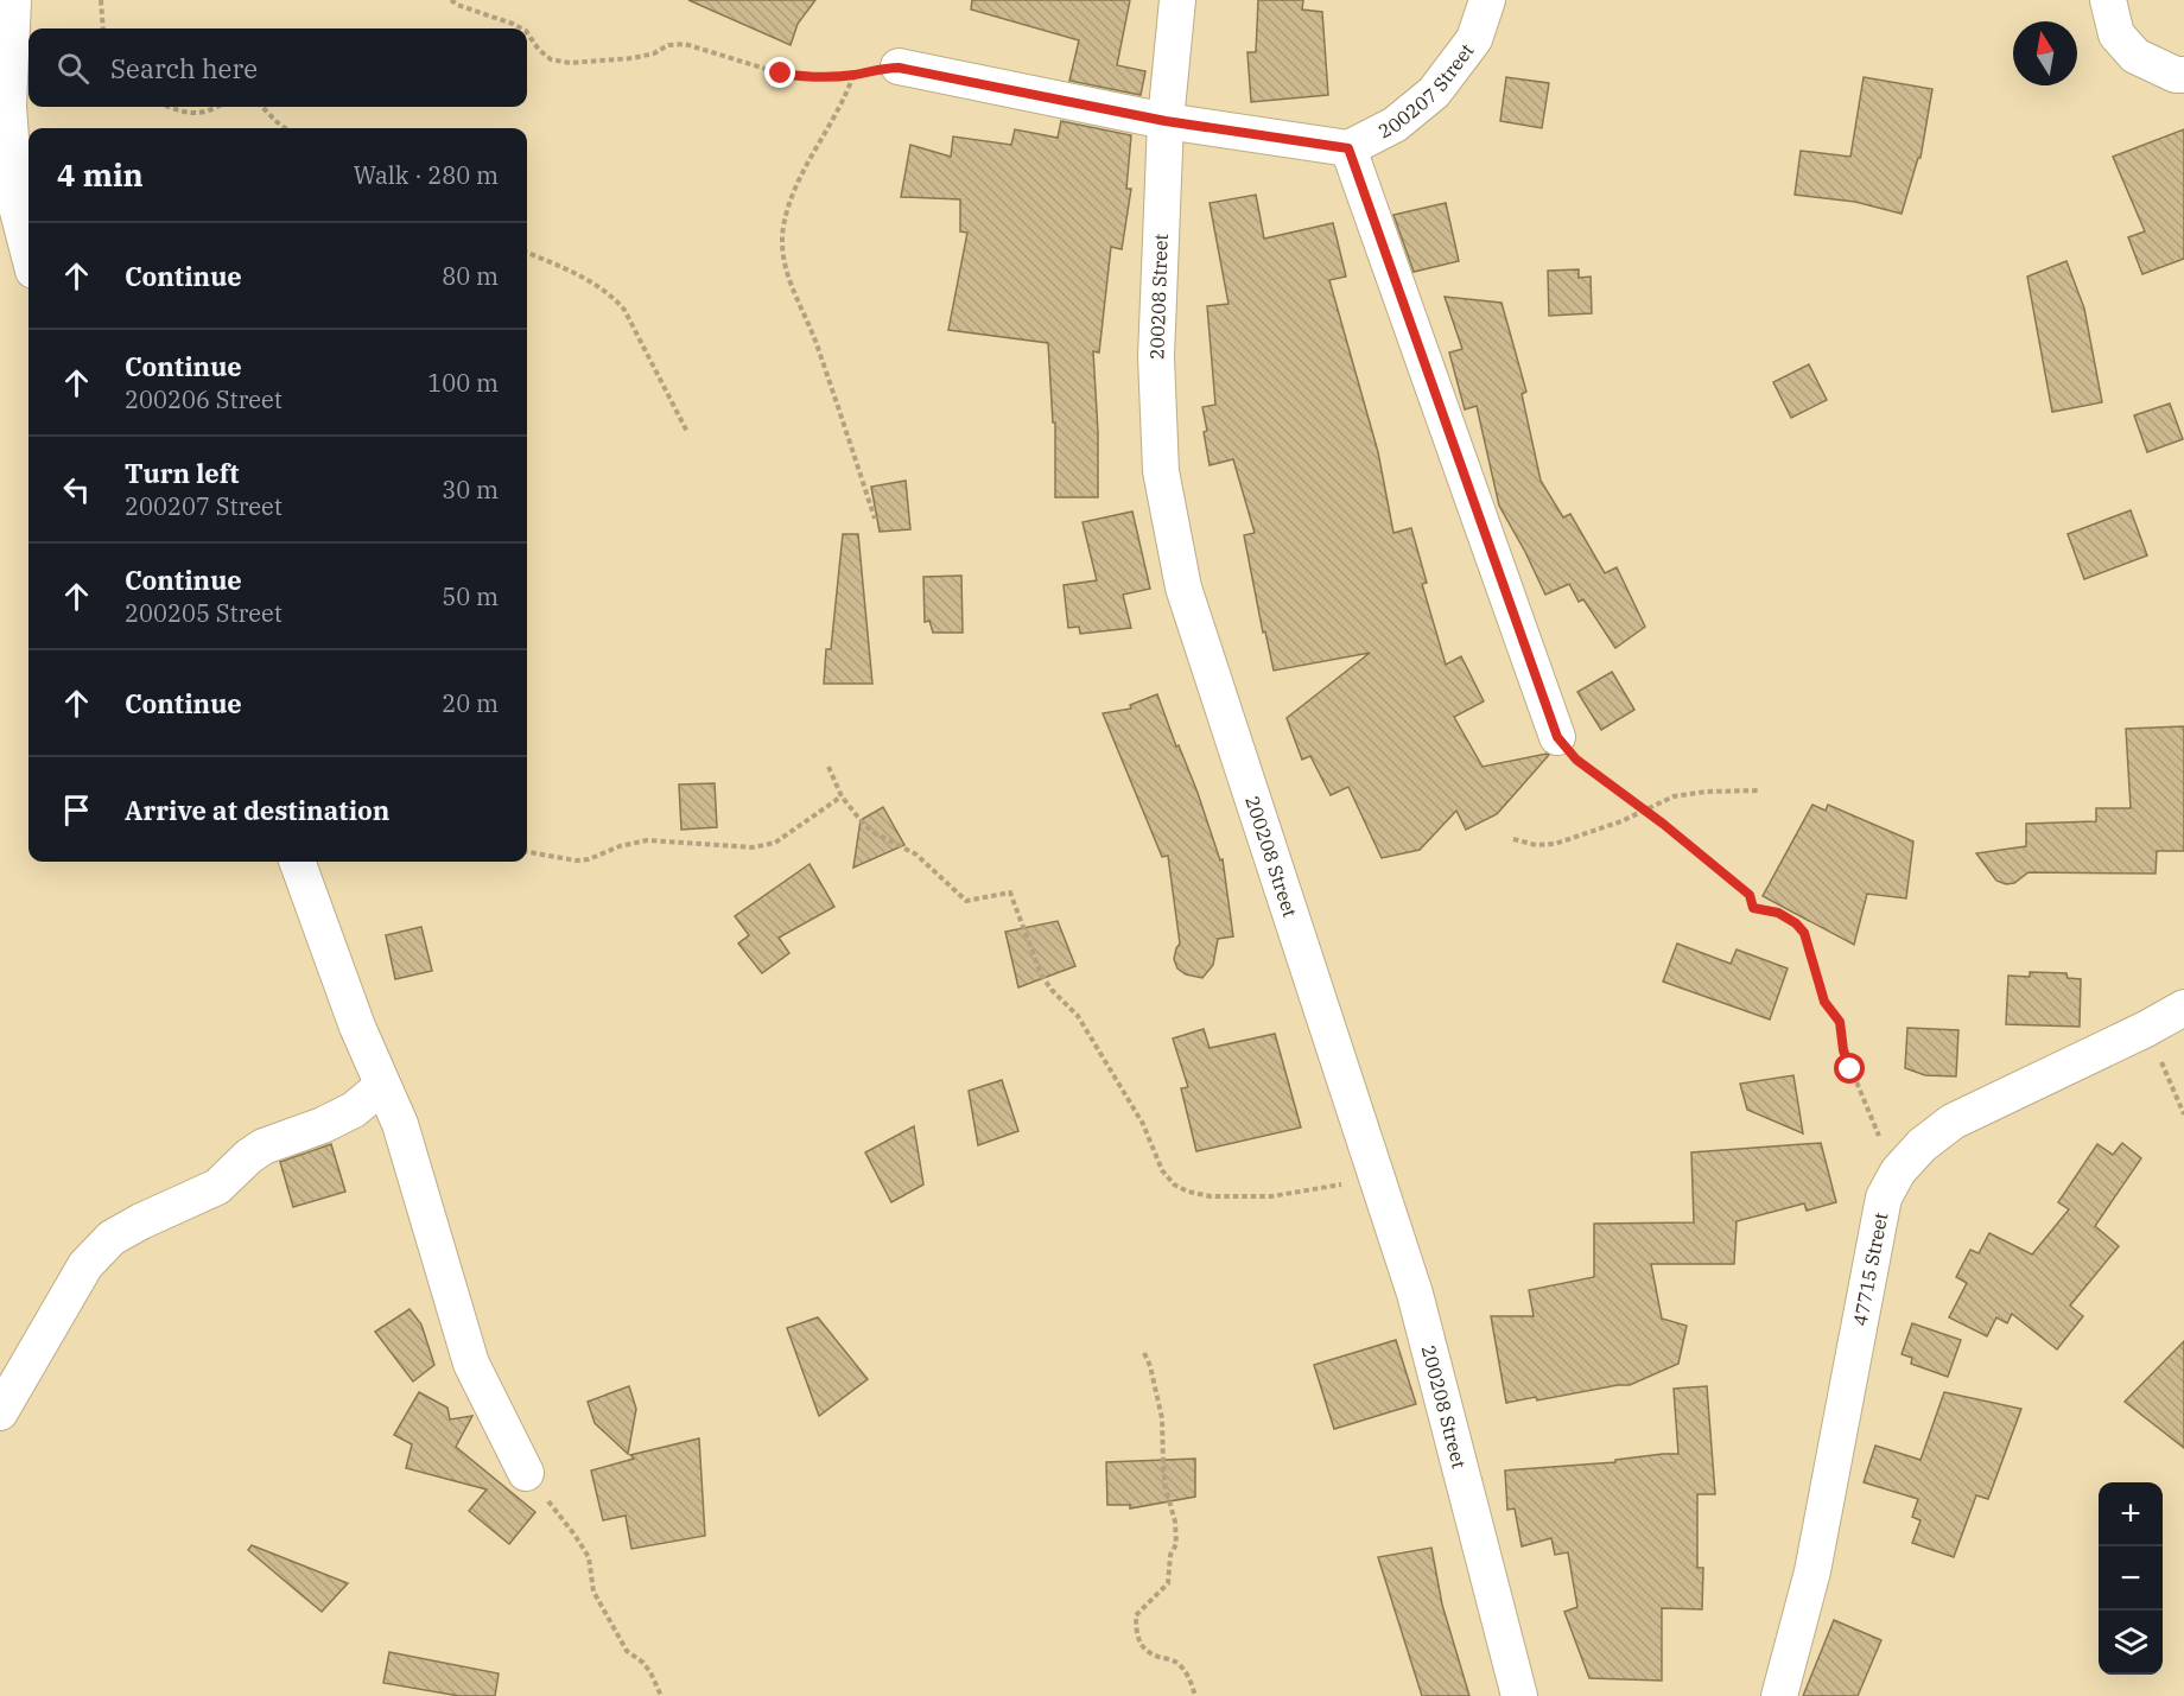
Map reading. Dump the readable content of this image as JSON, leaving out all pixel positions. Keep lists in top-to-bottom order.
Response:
{
  "streets": {
    "street": ["200207 Street", "200208 Street", "47715 Street"]
  },
  "north": "top",
  "page": {
    "search": "Search here",
    "heading": ["4 min", "Walk · 280 m"],
    "list": [
      ["Continue", "80 m"],
      ["Continue", "200206 Street", "100 m"],
      ["Turn left", "200207 Street", "30 m"],
      ["Continue", "200205 Street", "50 m"],
      ["Continue", "20 m"],
      "Arrive at destination"
    ],
    "map_buttons": ["+", "−"]
  }
}
